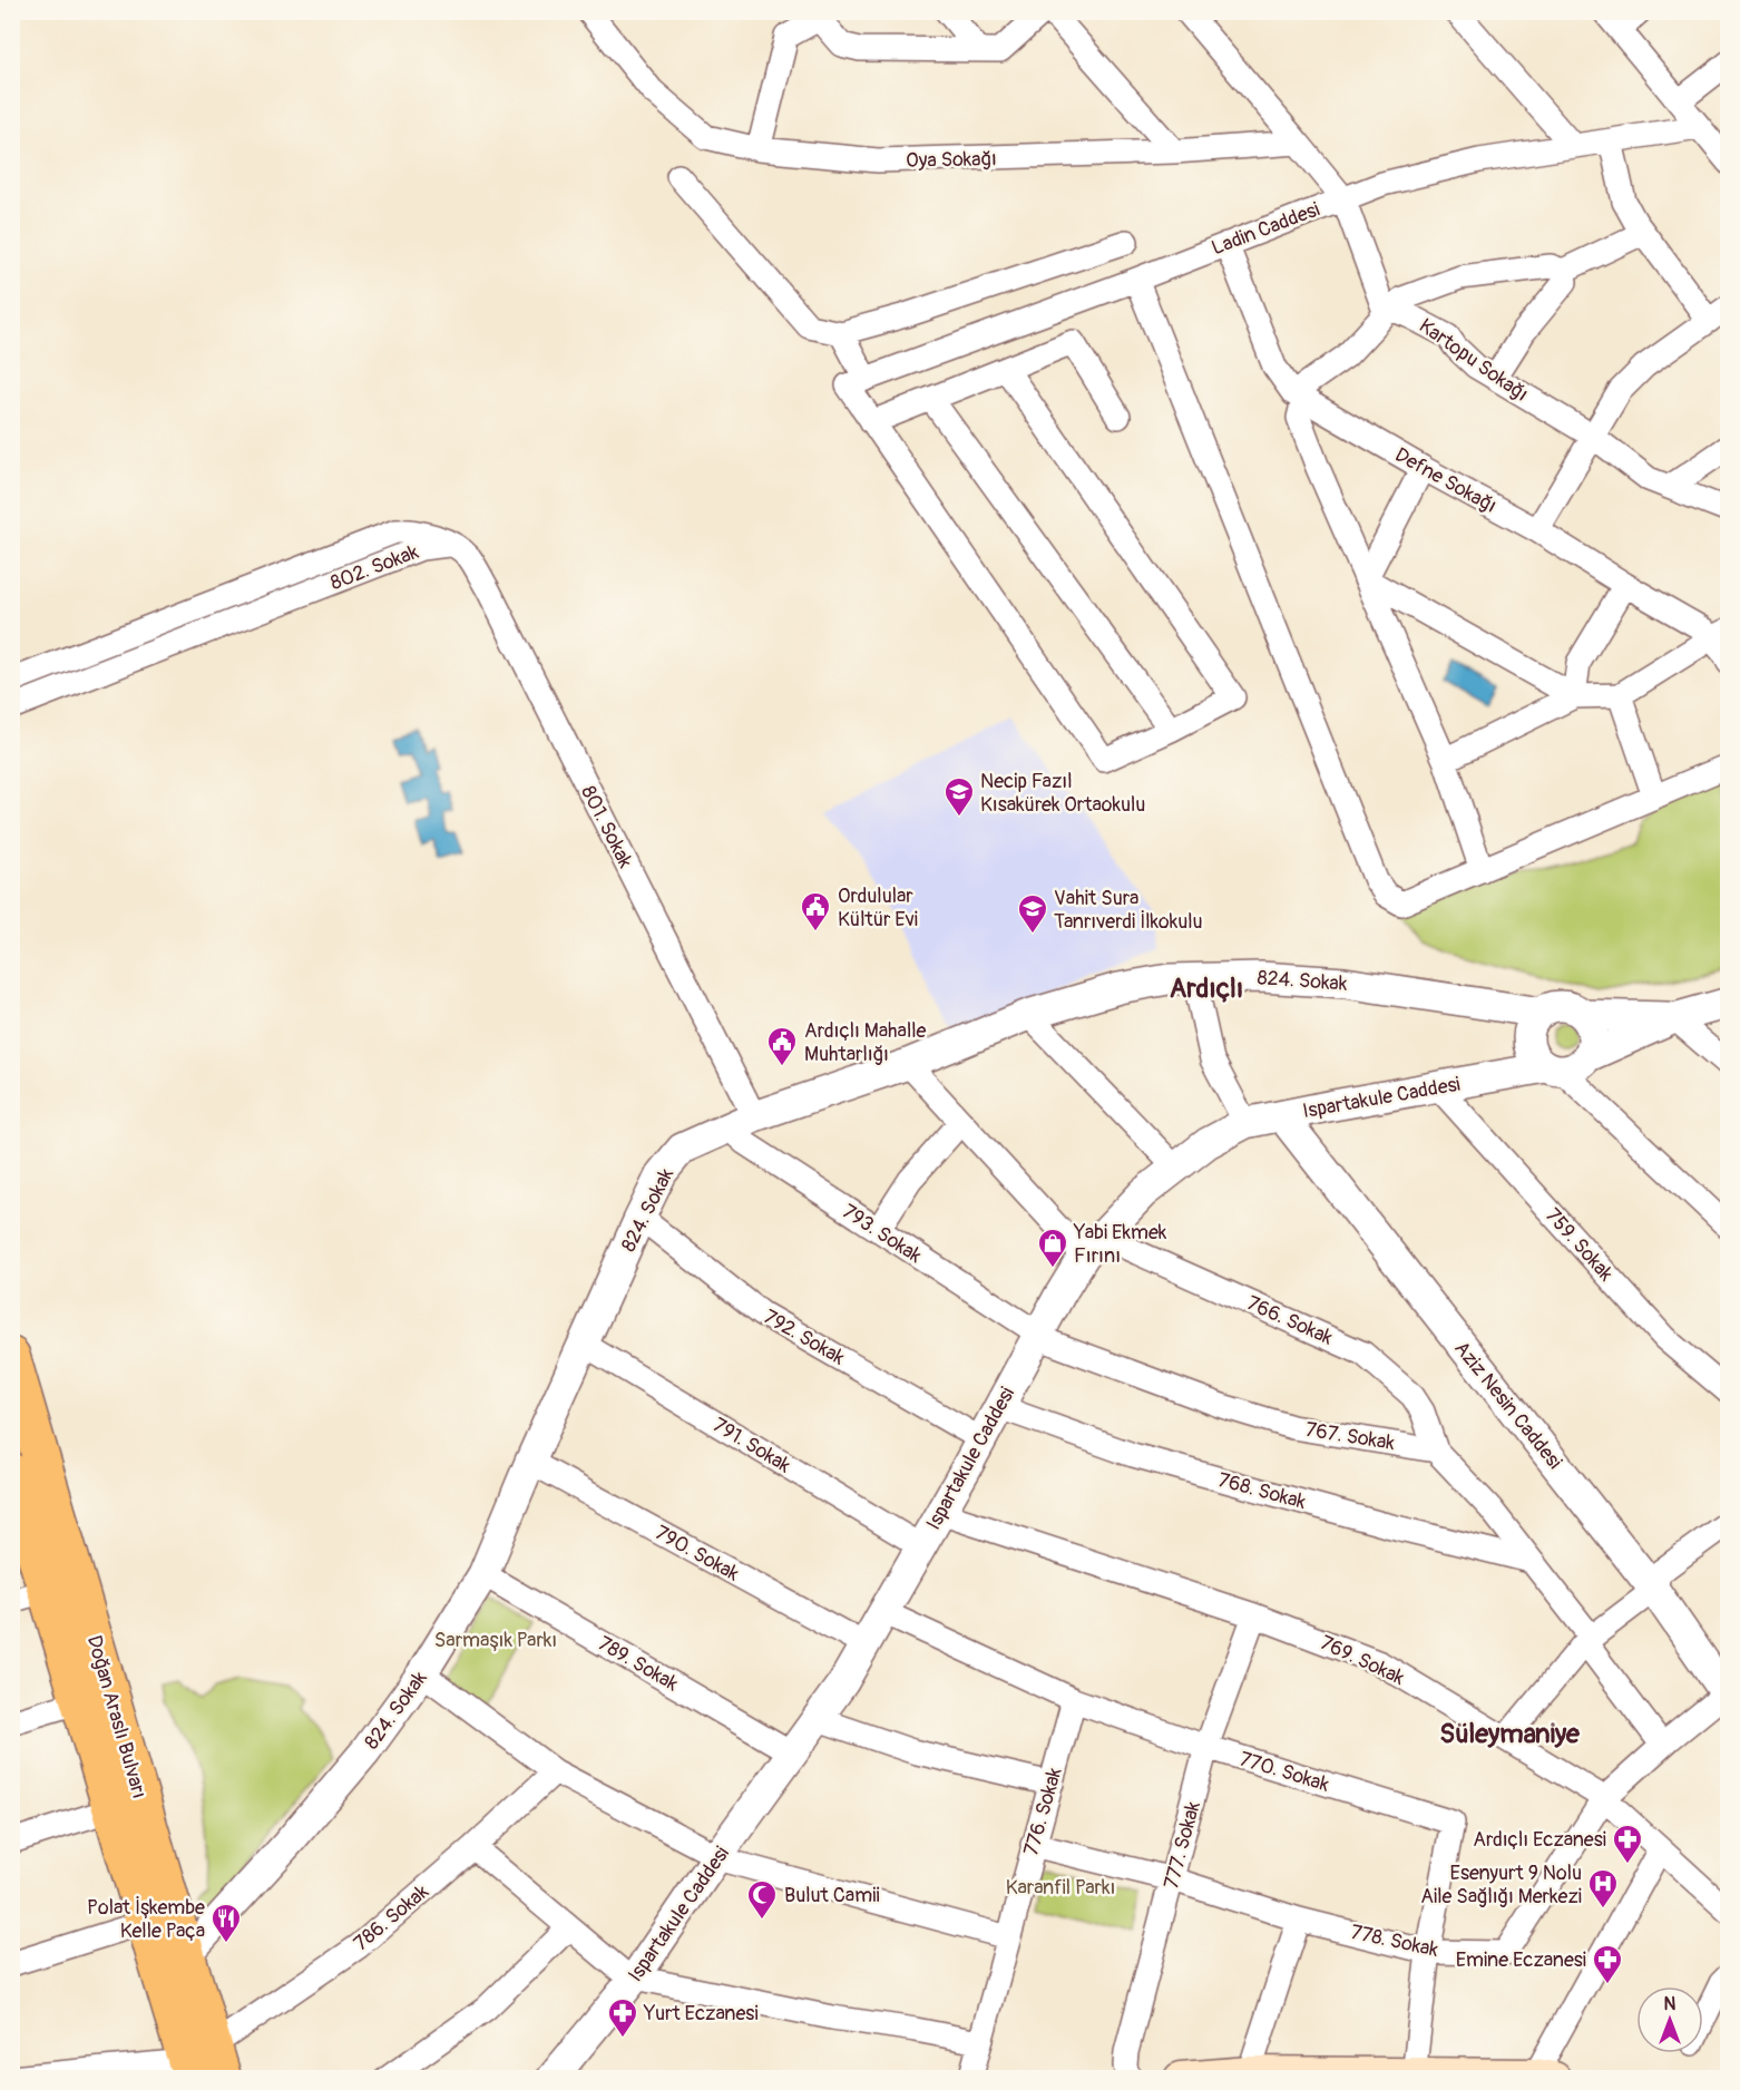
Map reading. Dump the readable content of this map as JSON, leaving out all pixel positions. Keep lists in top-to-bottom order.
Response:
{
  "streets": {
    "main road": ["Doğan Araslı Bulvarı"],
    "street": [
      "Oya Sokağı",
      "Ladin Caddesi",
      "Kartopu Sokağı",
      "Defne Sokağı",
      "802. Sokak",
      "801. Sokak",
      "824. Sokak",
      "Ispartakule Caddesi",
      "793. Sokak",
      "759. Sokak",
      "766. Sokak",
      "792. Sokak",
      "Aziz Nesin Caddesi",
      "767. Sokak",
      "791. Sokak",
      "768. Sokak",
      "790. Sokak",
      "769. Sokak",
      "789. Sokak",
      "770. Sokak",
      "776. Sokak",
      "777. Sokak",
      "786. Sokak",
      "778. Sokak"
    ]
  },
  "crossings": [
    ["Ladin Caddesi", "Defne Sokağı"],
    ["802. Sokak", "801. Sokak"],
    ["801. Sokak", "824. Sokak"],
    ["801. Sokak", "793. Sokak"],
    ["824. Sokak", "Ispartakule Caddesi"],
    ["824. Sokak", "793. Sokak"],
    ["824. Sokak", "792. Sokak"],
    ["824. Sokak", "791. Sokak"],
    ["824. Sokak", "790. Sokak"],
    ["824. Sokak", "789. Sokak"],
    ["824. Sokak", "Doğan Araslı Bulvarı"],
    ["Ispartakule Caddesi", "793. Sokak"],
    ["Ispartakule Caddesi", "759. Sokak"],
    ["Ispartakule Caddesi", "766. Sokak"],
    ["Ispartakule Caddesi", "792. Sokak"],
    ["Ispartakule Caddesi", "Aziz Nesin Caddesi"],
    ["Ispartakule Caddesi", "767. Sokak"],
    ["Ispartakule Caddesi", "791. Sokak"],
    ["Ispartakule Caddesi", "768. Sokak"],
    ["Ispartakule Caddesi", "790. Sokak"],
    ["Ispartakule Caddesi", "769. Sokak"],
    ["Ispartakule Caddesi", "789. Sokak"],
    ["Ispartakule Caddesi", "770. Sokak"],
    ["793. Sokak", "767. Sokak"],
    ["766. Sokak", "767. Sokak"],
    ["Aziz Nesin Caddesi", "778. Sokak"],
    ["769. Sokak", "777. Sokak"],
    ["769. Sokak", "778. Sokak"],
    ["Doğan Araslı Bulvarı", "786. Sokak"],
    ["770. Sokak", "776. Sokak"],
    ["770. Sokak", "777. Sokak"],
    ["770. Sokak", "778. Sokak"],
    ["776. Sokak", "778. Sokak"],
    ["777. Sokak", "778. Sokak"]
  ],
  "districts": ["Ardıçlı", "Süleymaniye"],
  "parks": ["Sarmaşık Parkı", "Karanfil Parkı"],
  "places": {
    "school or university": ["Necip Fazıl Kısakürek Ortaokulu", "Vahit Sura Tanrıverdi İlkokulu"],
    "public building": ["Ordulular Kültür Evi", "Ardıçlı Mahalle Muhtarlığı"],
    "shop": ["Yabi Ekmek Fırını"],
    "pharmacy": ["Ardıçlı Eczanesi", "Emine Eczanesi", "Yurt Eczanesi"],
    "hospital": ["Esenyurt 9 Nolu Aile Sağlığı Merkezi"],
    "mosque": ["Bulut Camii"],
    "restaurant": ["Polat İşkembe Kelle Paça"]
  },
  "north": "top"
}
